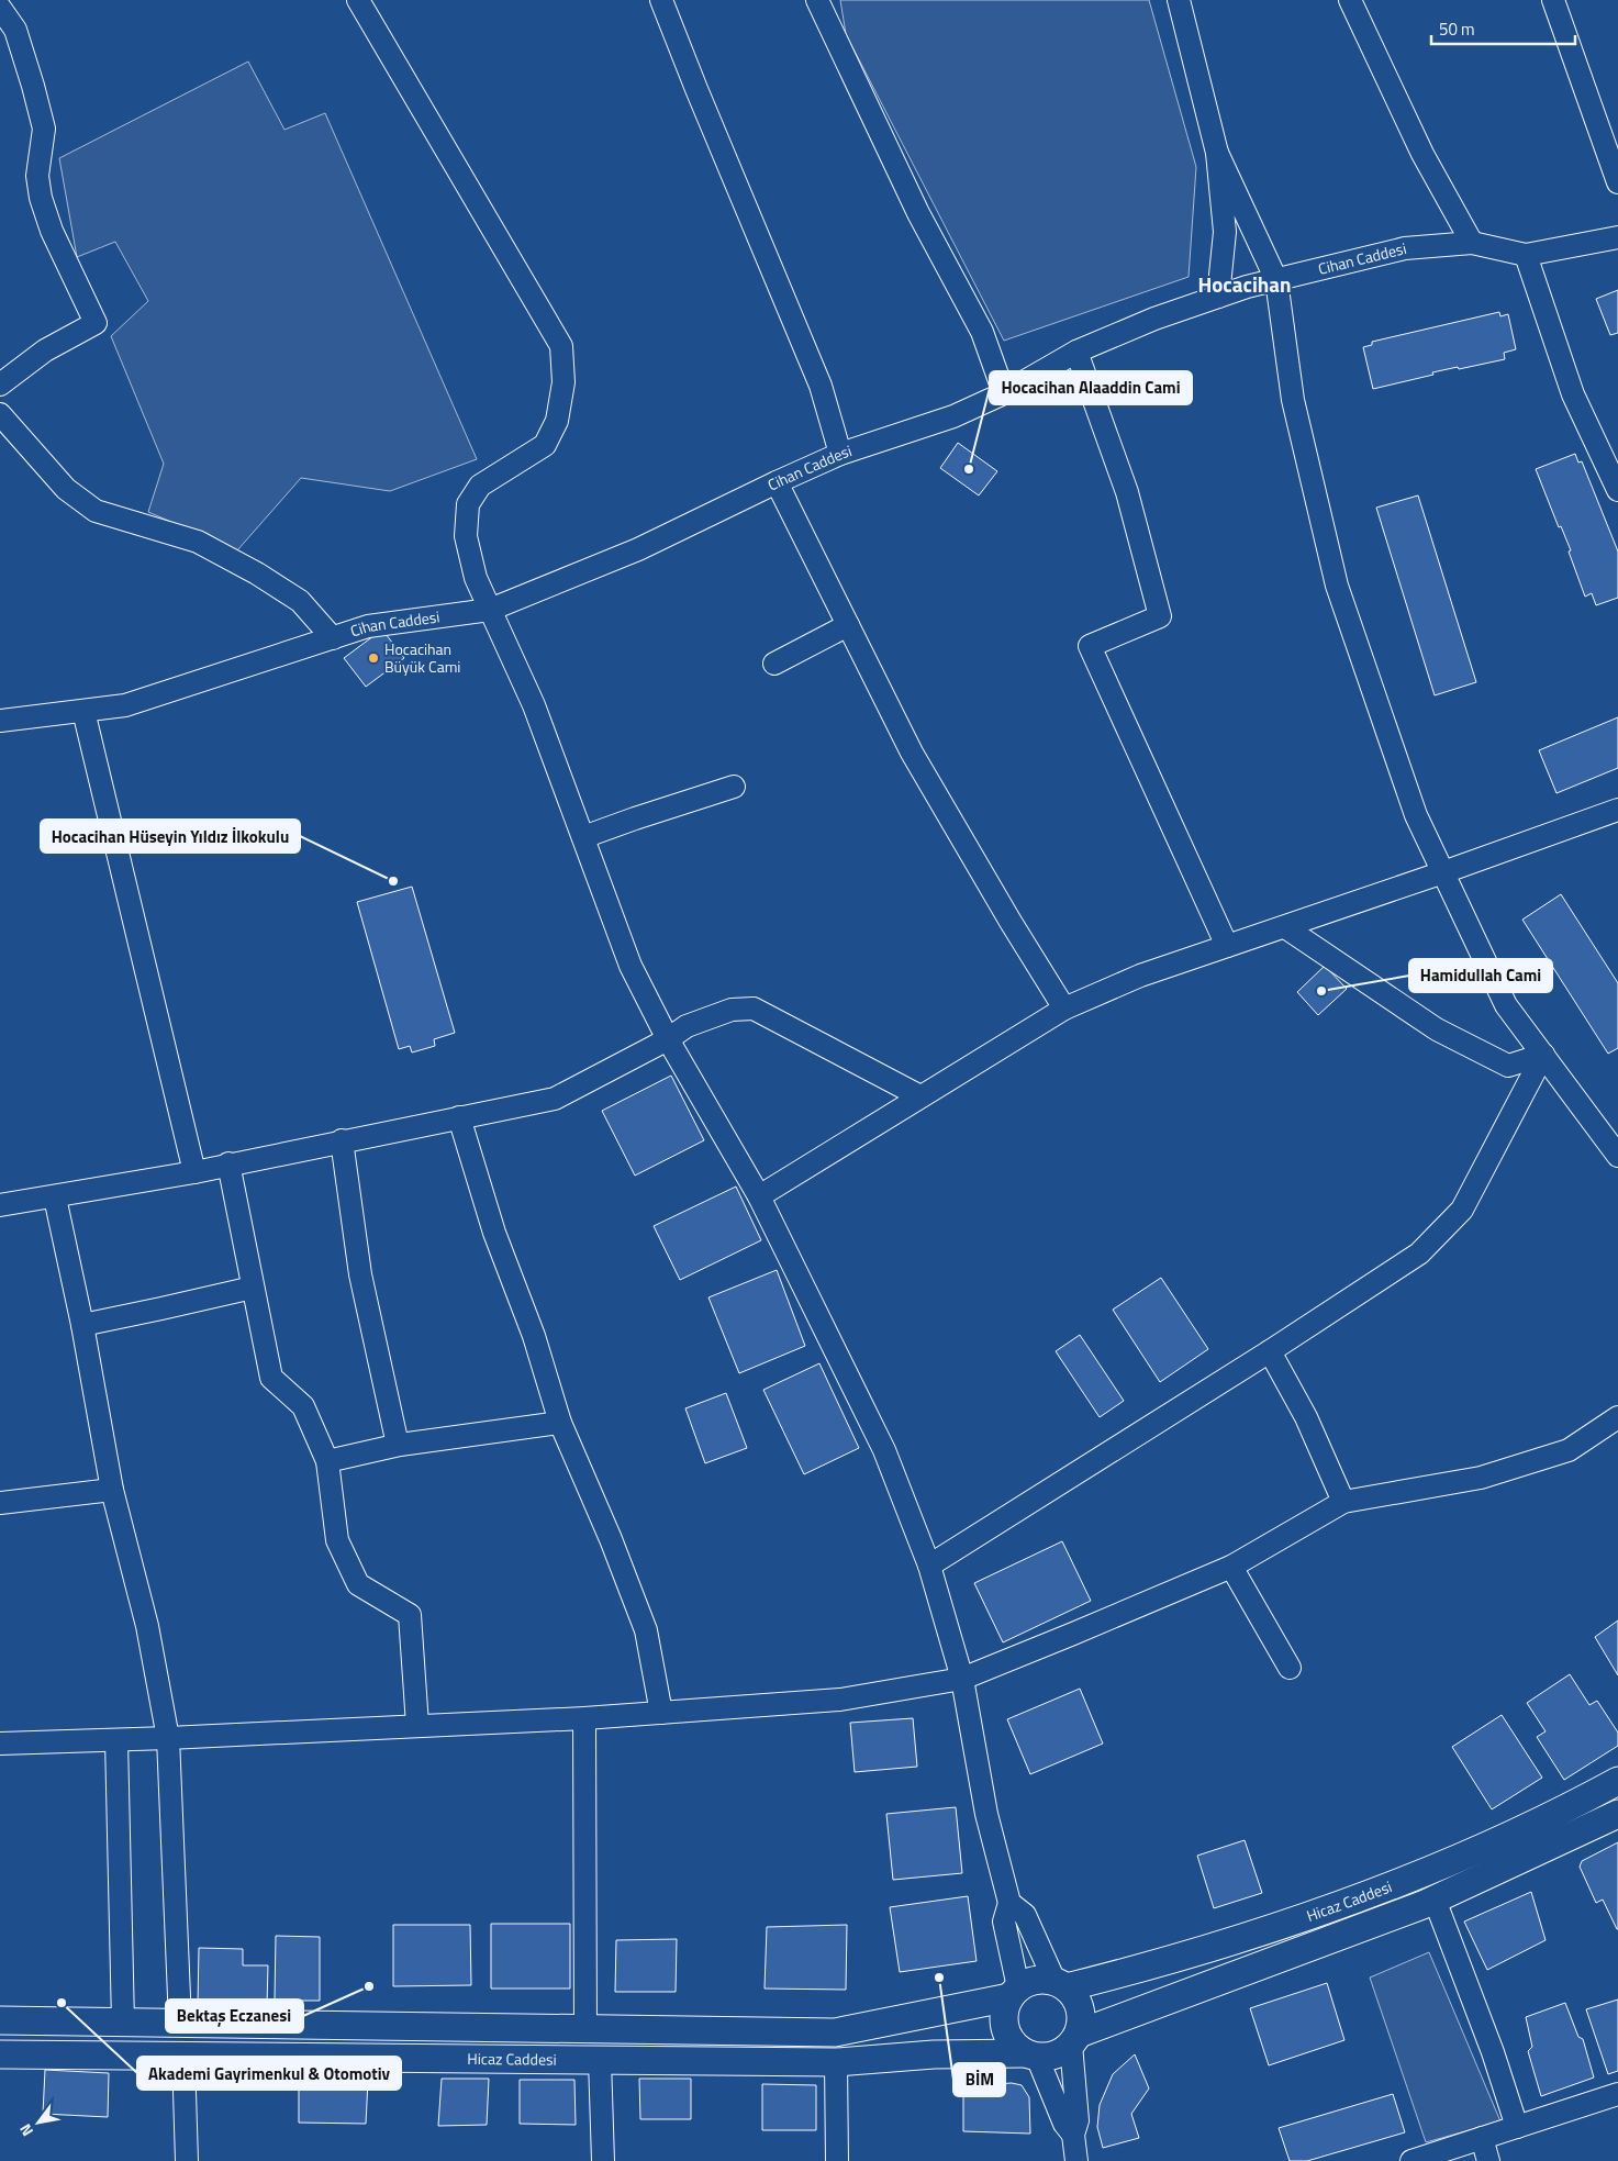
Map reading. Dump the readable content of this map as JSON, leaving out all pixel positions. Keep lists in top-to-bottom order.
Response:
{
  "streets": {
    "main road": ["Hicaz Caddesi"],
    "street": ["Cihan Caddesi"]
  },
  "districts": ["Hocacihan"],
  "places": [
    "Hocacihan Alaaddin Cami",
    "Hocacihan Büyük Cami",
    "Hocacihan Hüseyin Yıldız İlkokulu",
    "Hamidullah Cami",
    "BİM",
    "Bektaş Eczanesi",
    "Akademi Gayrimenkul & Otomotiv"
  ],
  "scale_bar": "50 m",
  "north": "bottom left"
}
